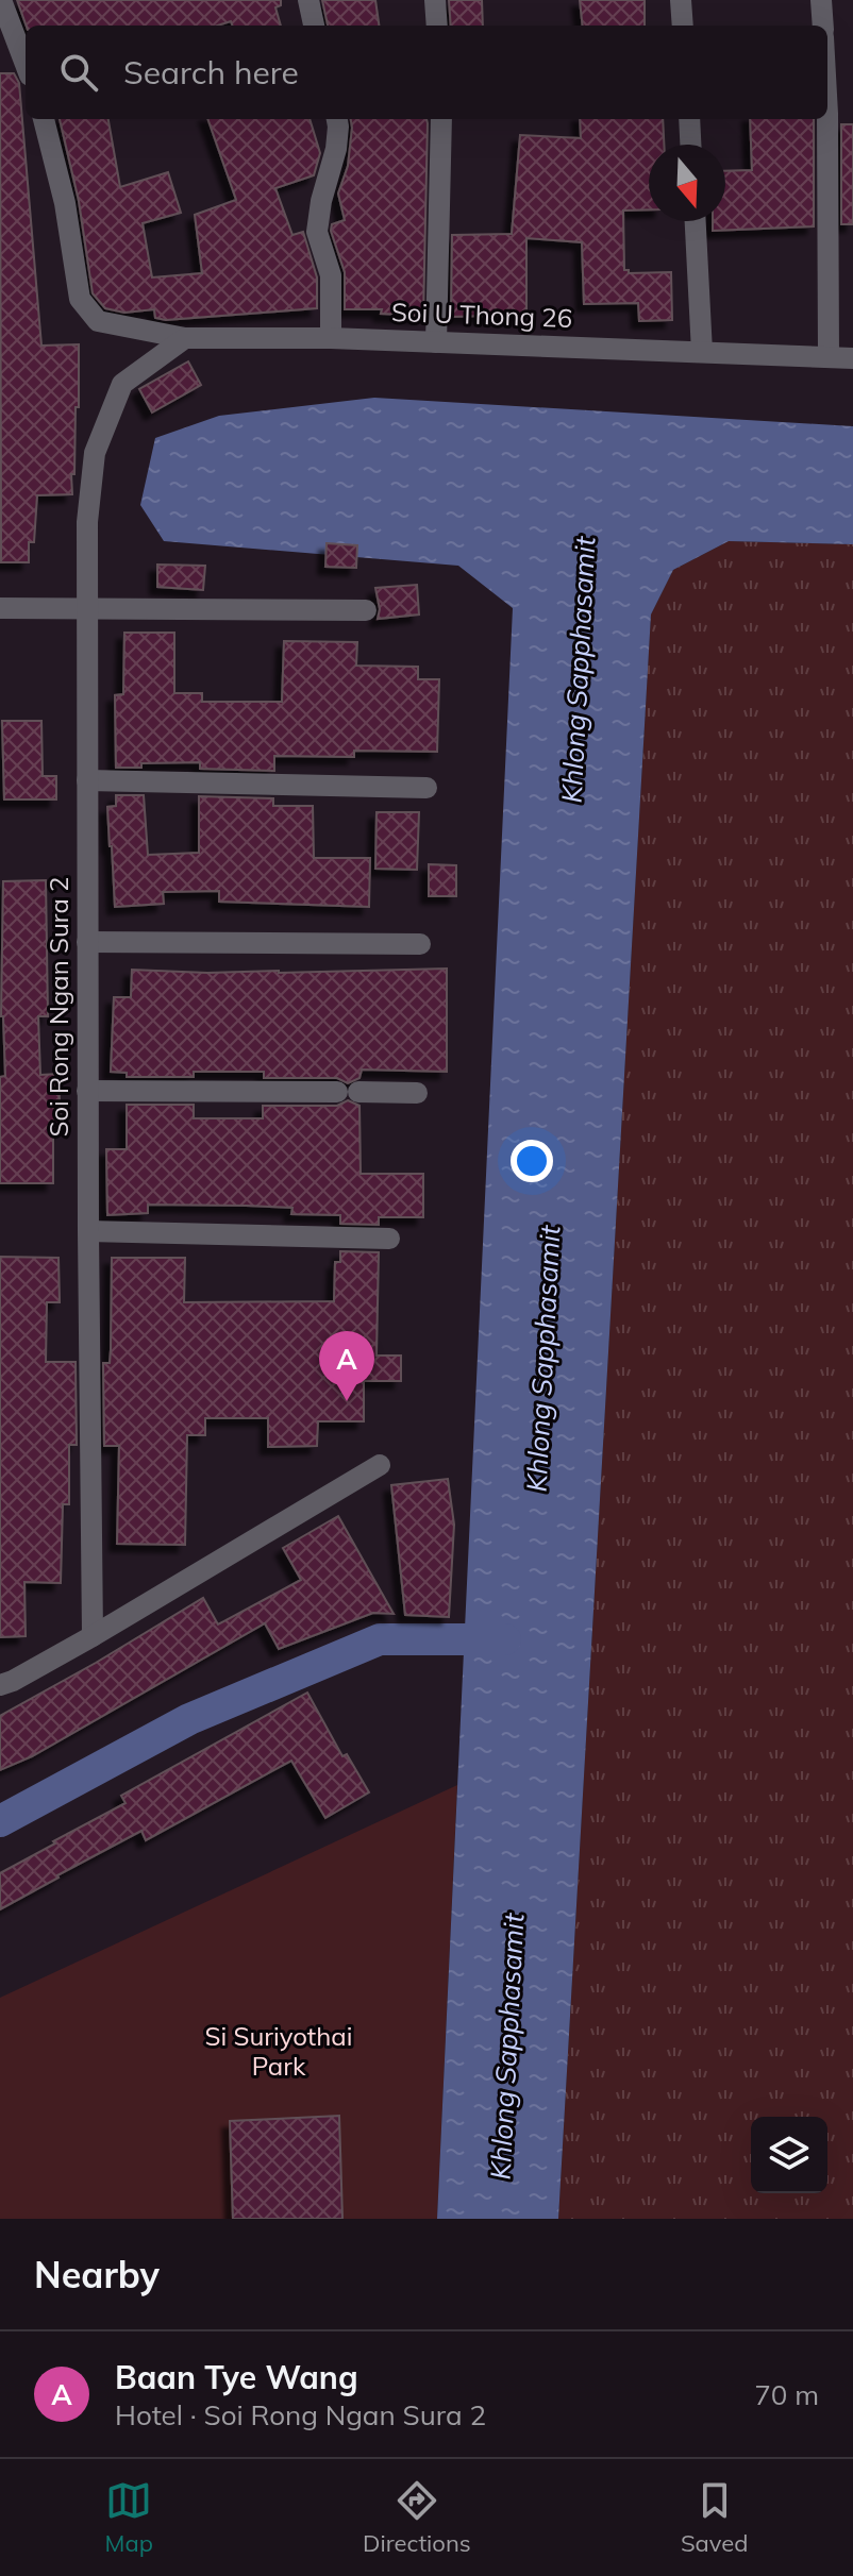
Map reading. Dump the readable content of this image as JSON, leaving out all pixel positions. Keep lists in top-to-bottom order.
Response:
{
  "streets": {
    "street": ["Soi U Thong 26", "Soi Rong Ngan Sura 2"]
  },
  "crossings": [
    ["Soi U Thong 26", "Soi Rong Ngan Sura 2"]
  ],
  "water": ["Khlong Sapphasamit"],
  "parks": ["Si Suriyothai Park"],
  "north": "bottom",
  "page": {
    "search": "Search here",
    "pins": "A",
    "heading": "Nearby",
    "list": [
      {
        "mark": "A",
        "name": "Baan Tye Wang",
        "note": "Hotel · Soi Rong Ngan Sura 2",
        "value": "70 m"
      }
    ],
    "nav": ["Map", "Directions", "Saved"]
  }
}
